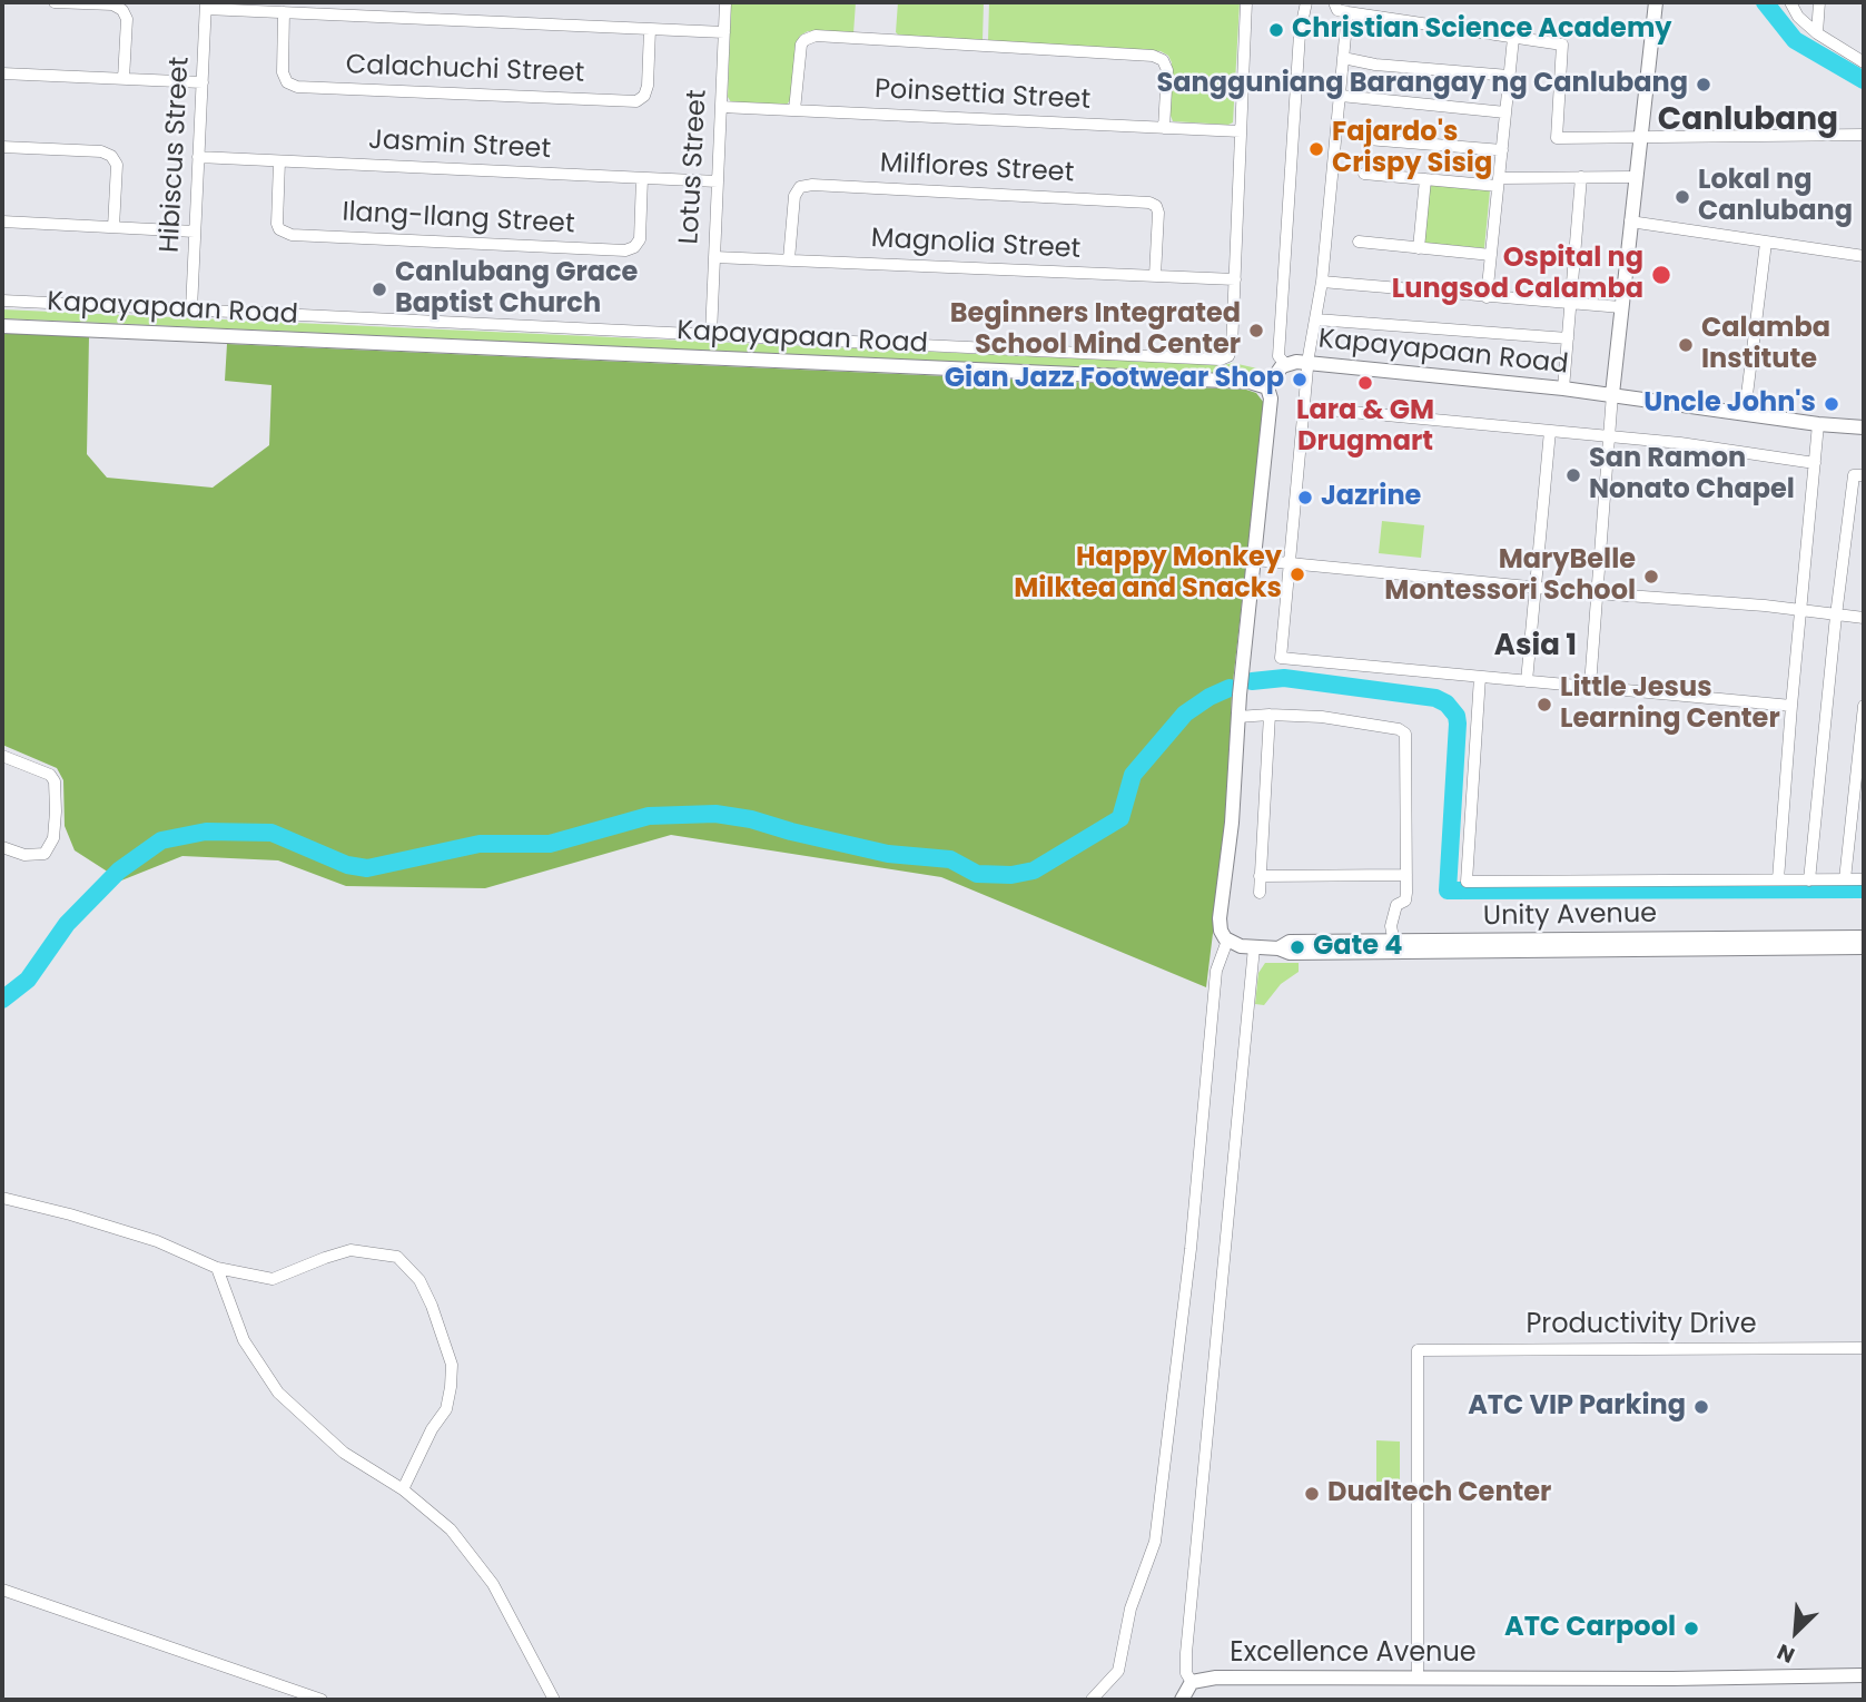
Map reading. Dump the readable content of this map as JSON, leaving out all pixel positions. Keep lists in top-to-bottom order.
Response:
{
  "streets": {
    "street": [
      "Calachuchi Street",
      "Poinsettia Street",
      "Jasmin Street",
      "Hibiscus Street",
      "Lotus Street",
      "Milflores Street",
      "Ilang-Ilang Street",
      "Magnolia Street",
      "Kapayapaan Road",
      "Unity Avenue",
      "Productivity Drive",
      "Excellence Avenue"
    ]
  },
  "crossings": [
    ["Poinsettia Street", "Lotus Street"],
    ["Jasmin Street", "Hibiscus Street"],
    ["Jasmin Street", "Lotus Street"],
    ["Jasmin Street", "Ilang-Ilang Street"],
    ["Lotus Street", "Magnolia Street"],
    ["Milflores Street", "Magnolia Street"],
    ["Productivity Drive", "Excellence Avenue"]
  ],
  "districts": ["Canlubang", "Asia 1"],
  "places": [
    "Christian Science Academy",
    "Sangguniang Barangay ng Canlubang",
    "Fajardo's Crispy Sisig",
    "Lokal ng Canlubang",
    "Ospital ng Lungsod Calamba",
    "Canlubang Grace Baptist Church",
    "Beginners Integrated School Mind Center",
    "Calamba Institute",
    "Gian Jazz Footwear Shop",
    "Lara & GM Drugmart",
    "Uncle John's",
    "San Ramon Nonato Chapel",
    "Jazrine",
    "Happy Monkey Milktea and Snacks",
    "MaryBelle Montessori School",
    "Little Jesus Learning Center",
    "Gate 4",
    "ATC VIP Parking",
    "Dualtech Center",
    "ATC Carpool"
  ],
  "north": "bottom left"
}
